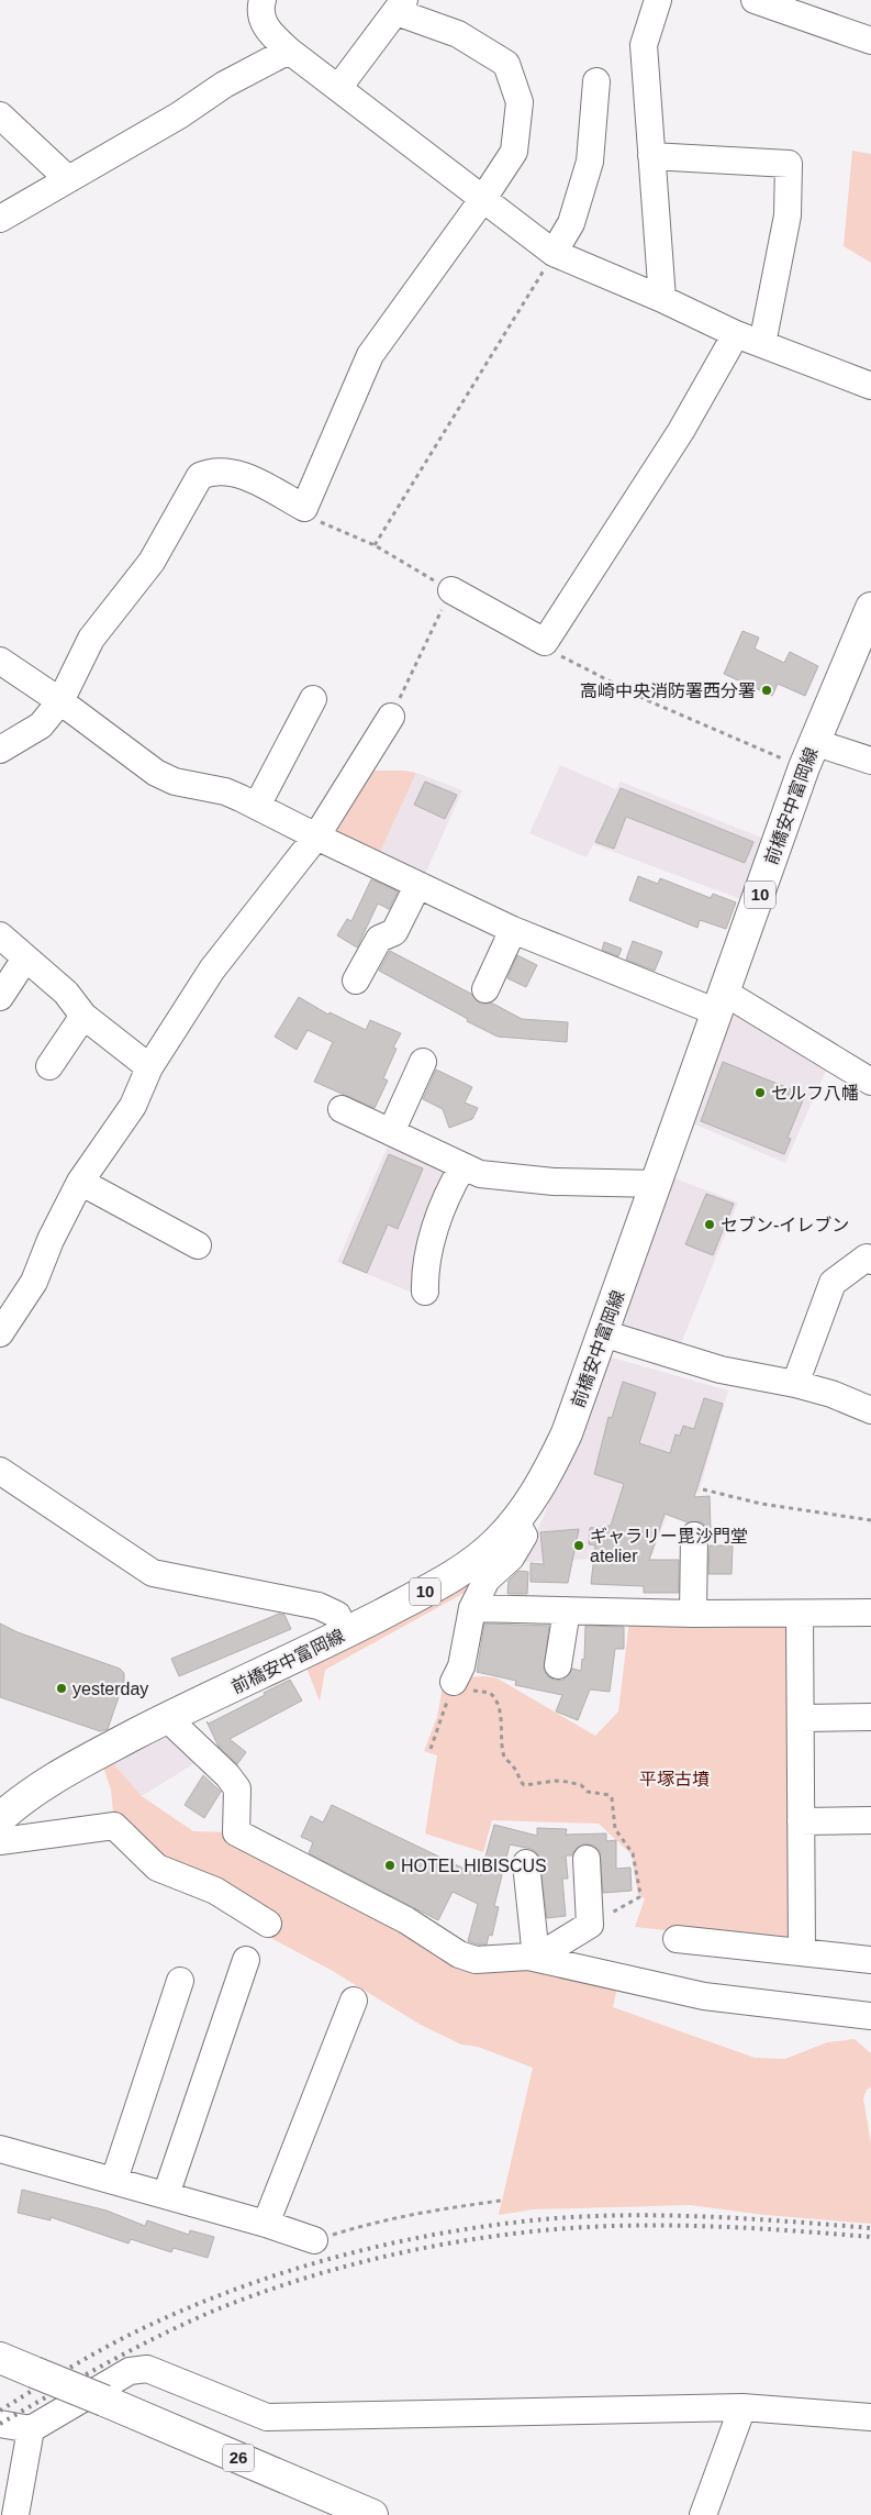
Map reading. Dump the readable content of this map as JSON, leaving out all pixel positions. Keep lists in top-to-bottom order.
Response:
{
  "streets": {
    "main road": ["前橋安中富岡線", "10", "26"]
  },
  "parks": ["平塚古墳"],
  "places": [
    "高崎中央消防署西分署",
    "セルフ八幡",
    "セブン-イレブン",
    "ギャラリー毘沙門堂 atelier",
    "yesterday",
    "HOTEL HIBISCUS"
  ]
}
